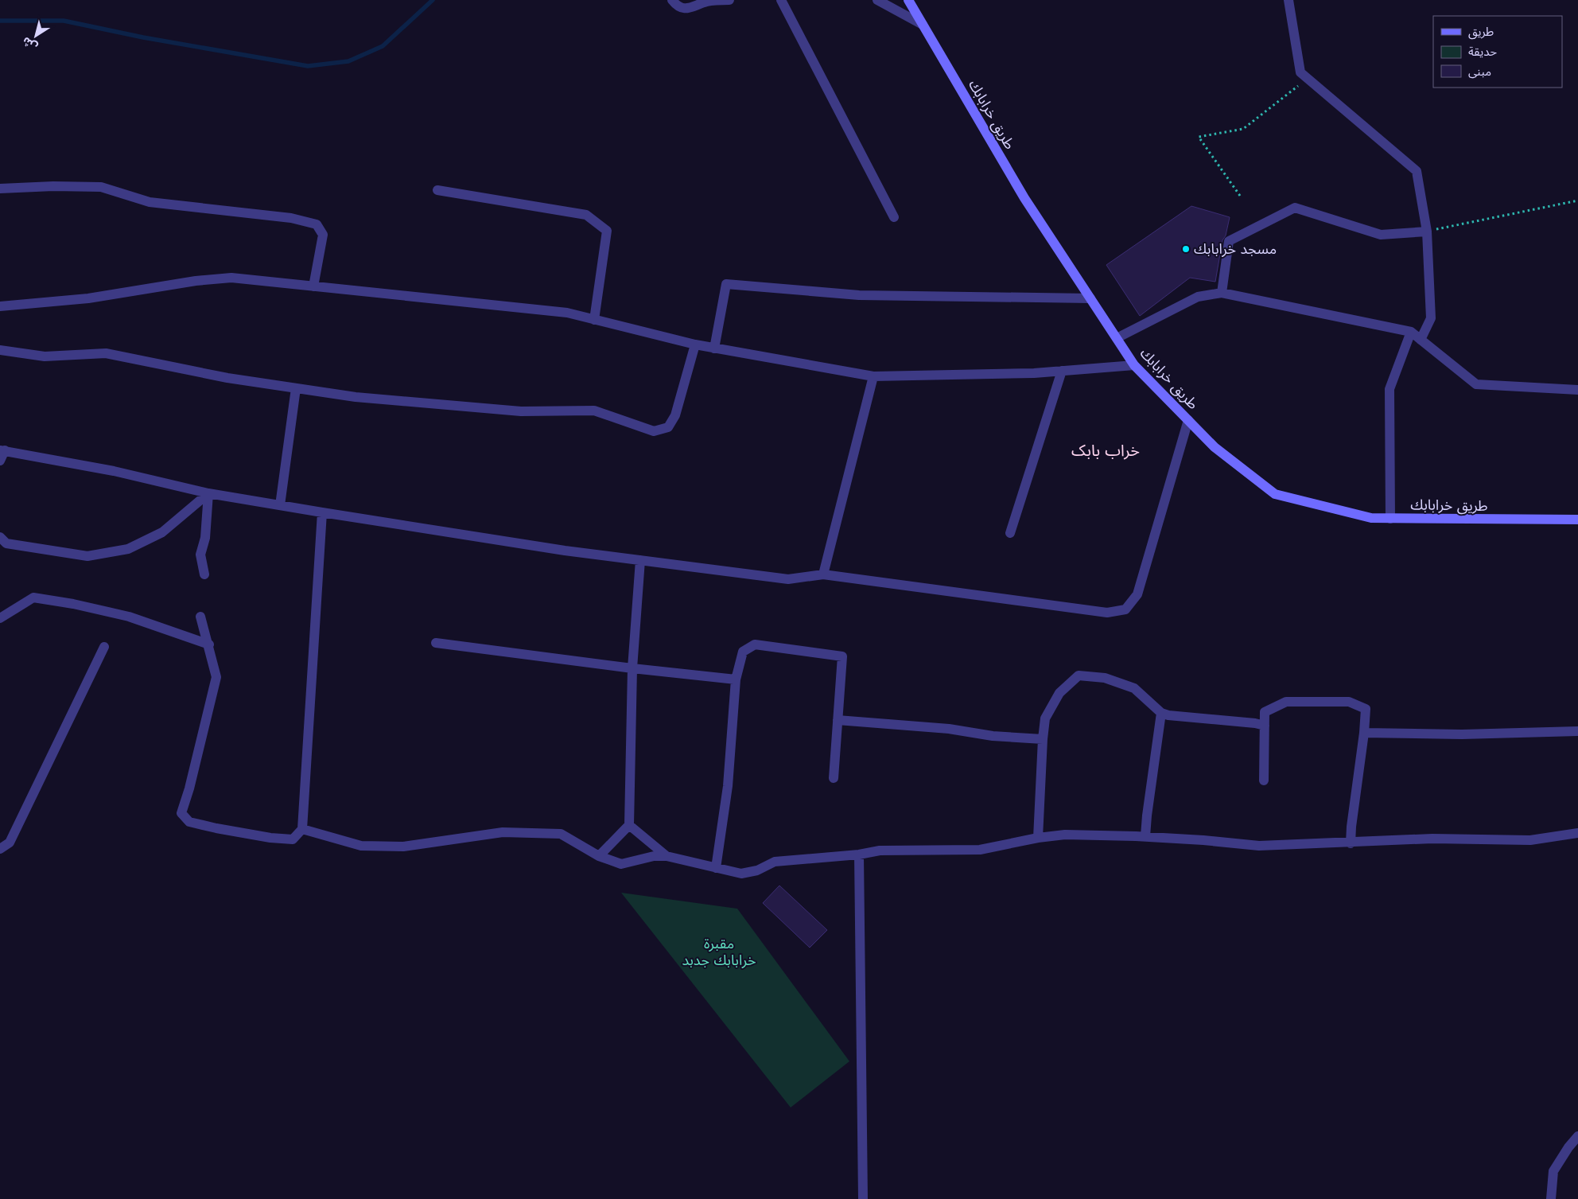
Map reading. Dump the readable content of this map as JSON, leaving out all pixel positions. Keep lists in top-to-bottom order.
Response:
{
  "streets": {
    "main road": ["طريق خرابابك"]
  },
  "districts": ["خراب بابک"],
  "parks": ["مقبرة خرابابك جدبد"],
  "places": ["مسجد خرابابك"],
  "legend": ["طريق", "حديقة", "مبنى"],
  "north": "bottom left"
}
